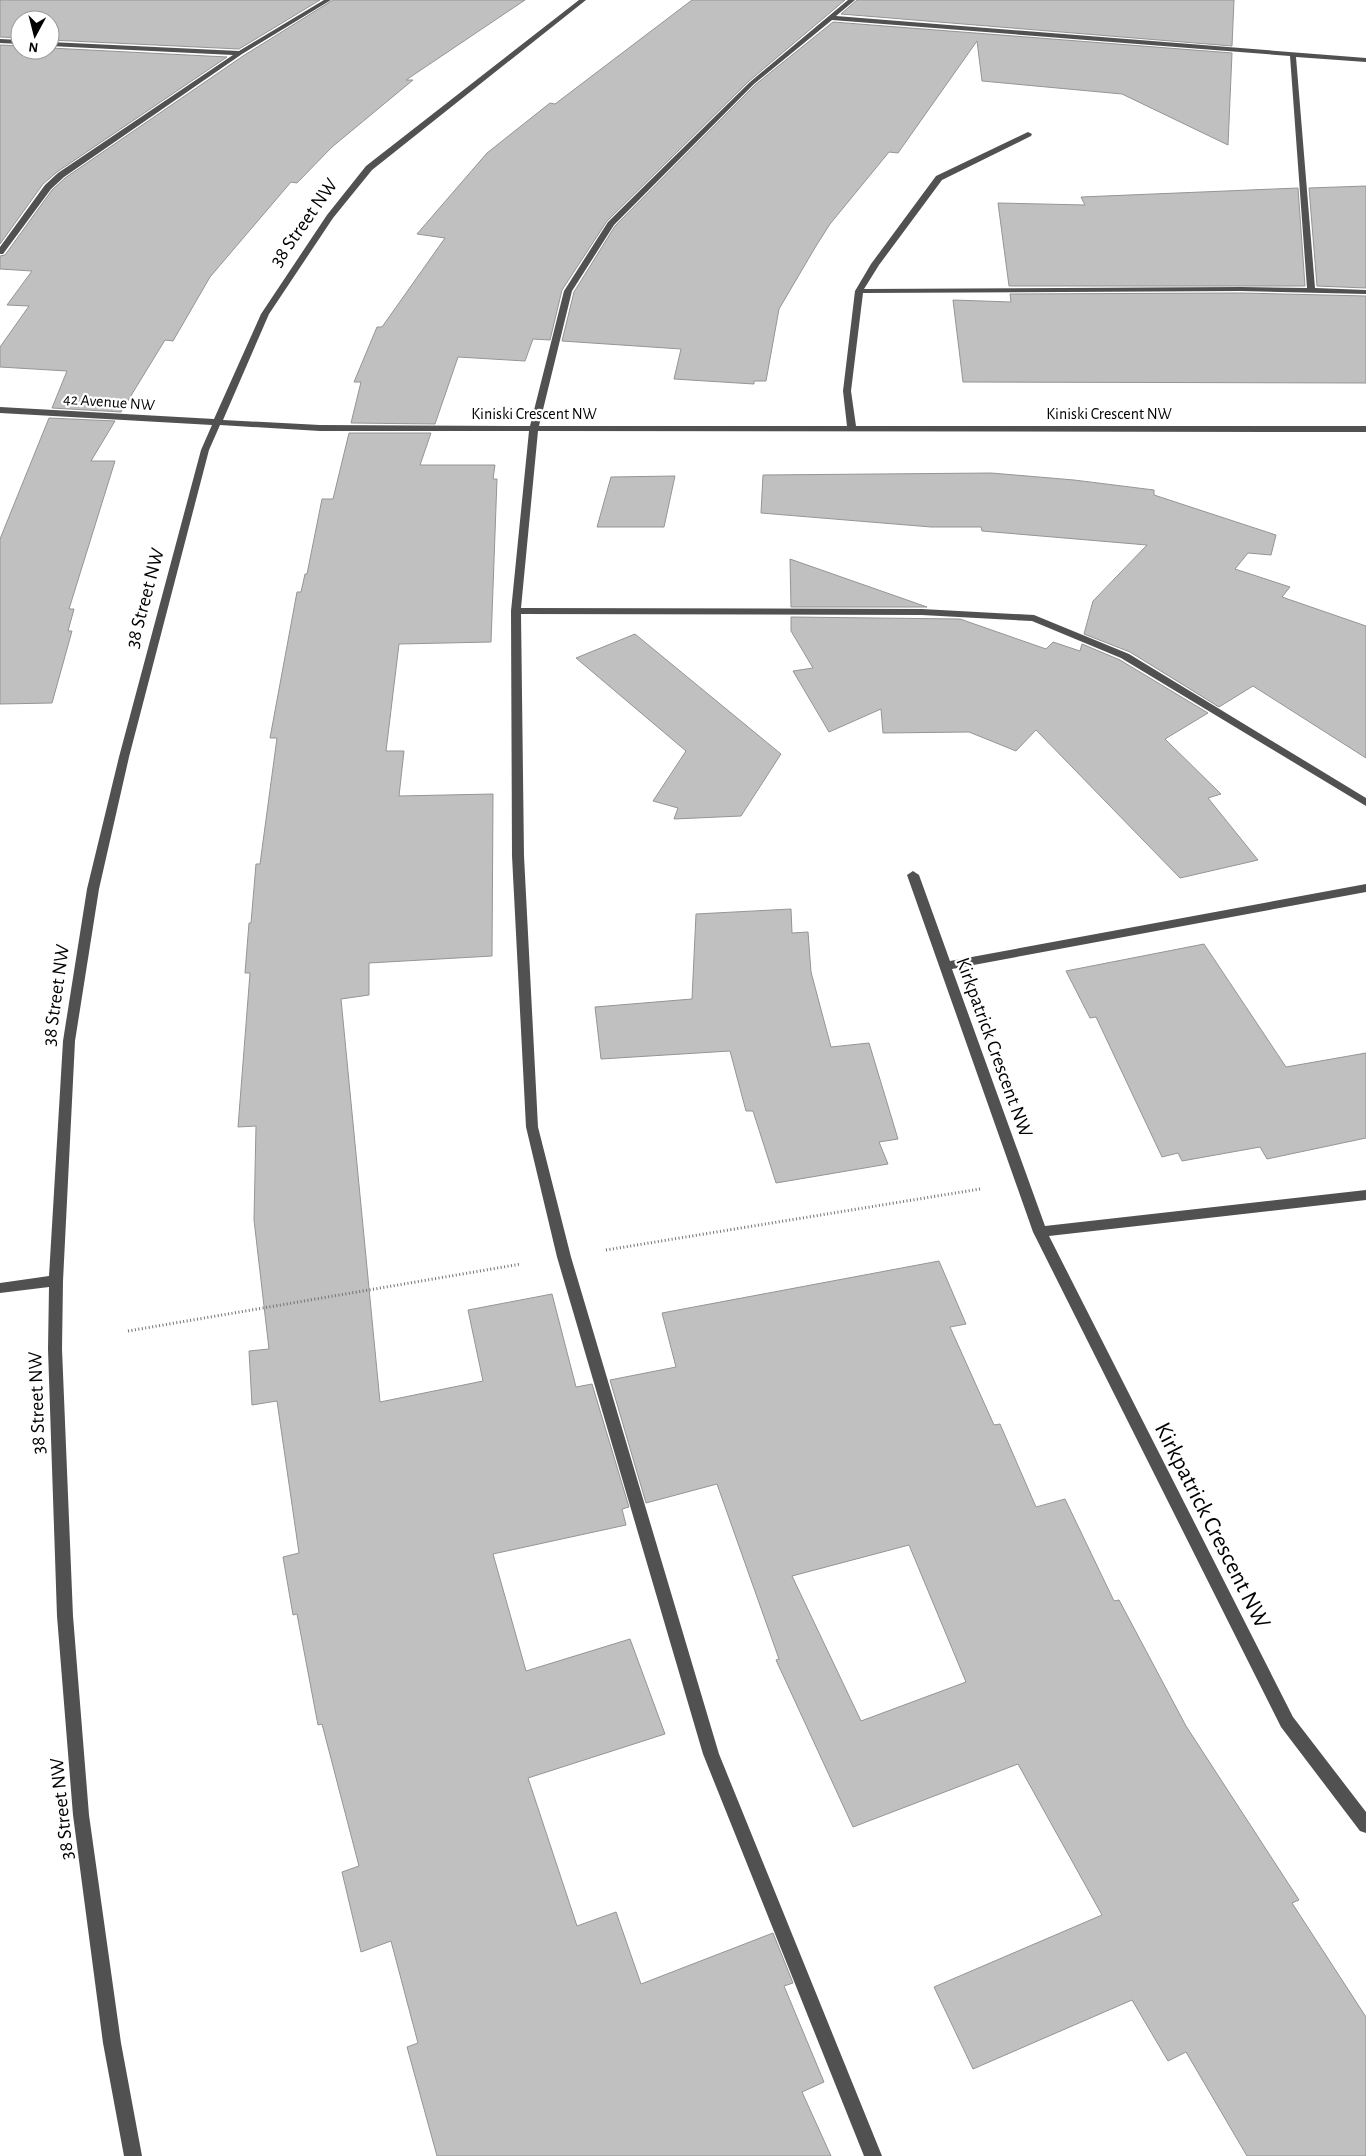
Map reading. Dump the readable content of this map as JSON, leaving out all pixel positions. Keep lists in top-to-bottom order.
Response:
{
  "streets": {
    "street": [
      "38 Street NW",
      "42 Avenue NW",
      "Kiniski Crescent NW",
      "Kirkpatrick Crescent NW"
    ]
  },
  "crossings": [
    ["38 Street NW", "42 Avenue NW"],
    ["38 Street NW", "Kiniski Crescent NW"],
    ["42 Avenue NW", "Kiniski Crescent NW"]
  ],
  "north": "bottom"
}
